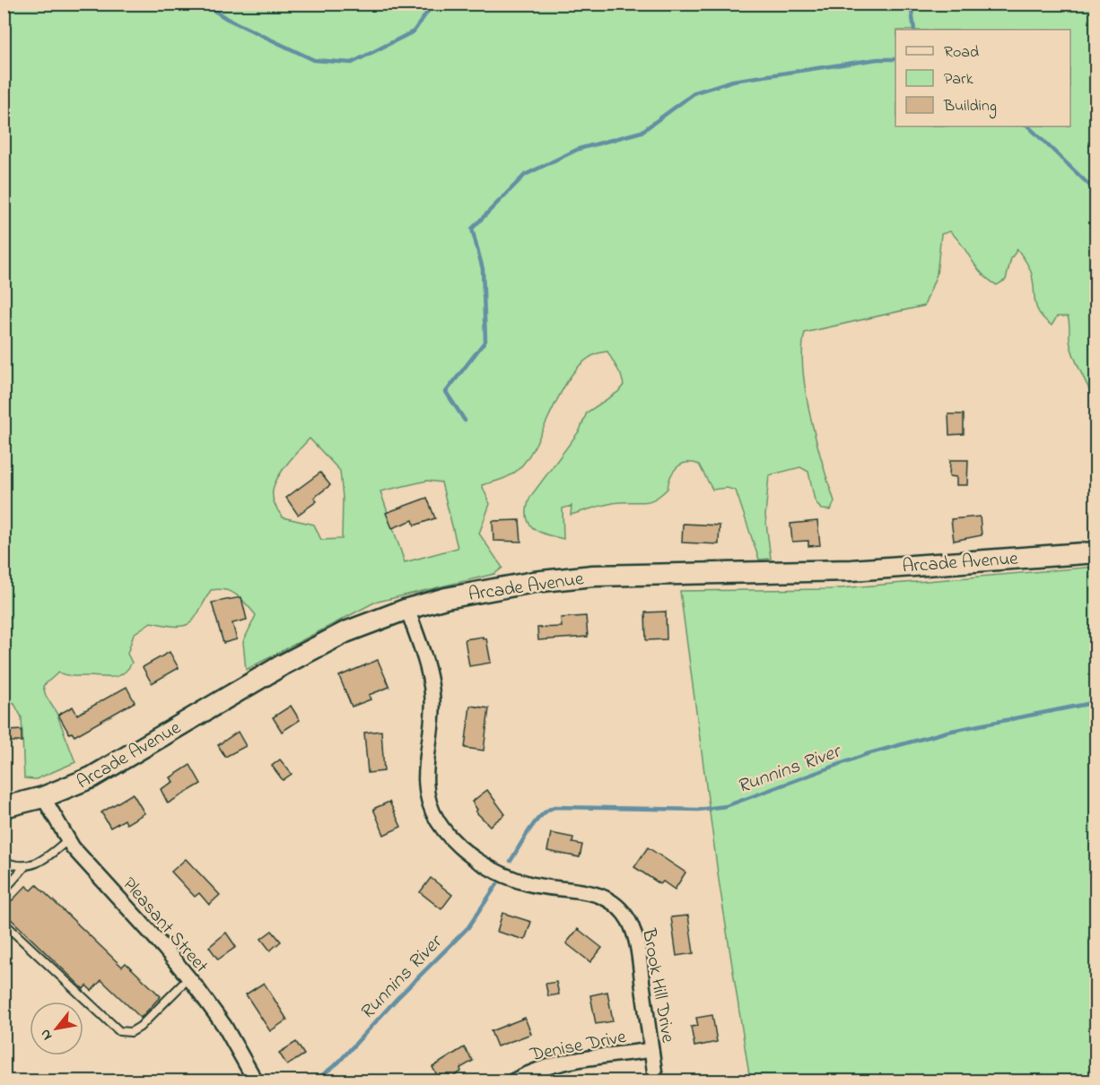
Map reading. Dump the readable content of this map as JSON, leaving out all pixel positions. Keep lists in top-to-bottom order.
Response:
{
  "streets": {
    "main road": ["Arcade Avenue"],
    "street": ["Pleasant Street", "Brook Hill Drive", "Denise Drive"]
  },
  "crossings": [
    ["Arcade Avenue", "Pleasant Street"],
    ["Arcade Avenue", "Brook Hill Drive"],
    ["Brook Hill Drive", "Denise Drive"]
  ],
  "water": ["Runnins River"],
  "legend": ["Road", "Park", "Building"],
  "north": "bottom left"
}
